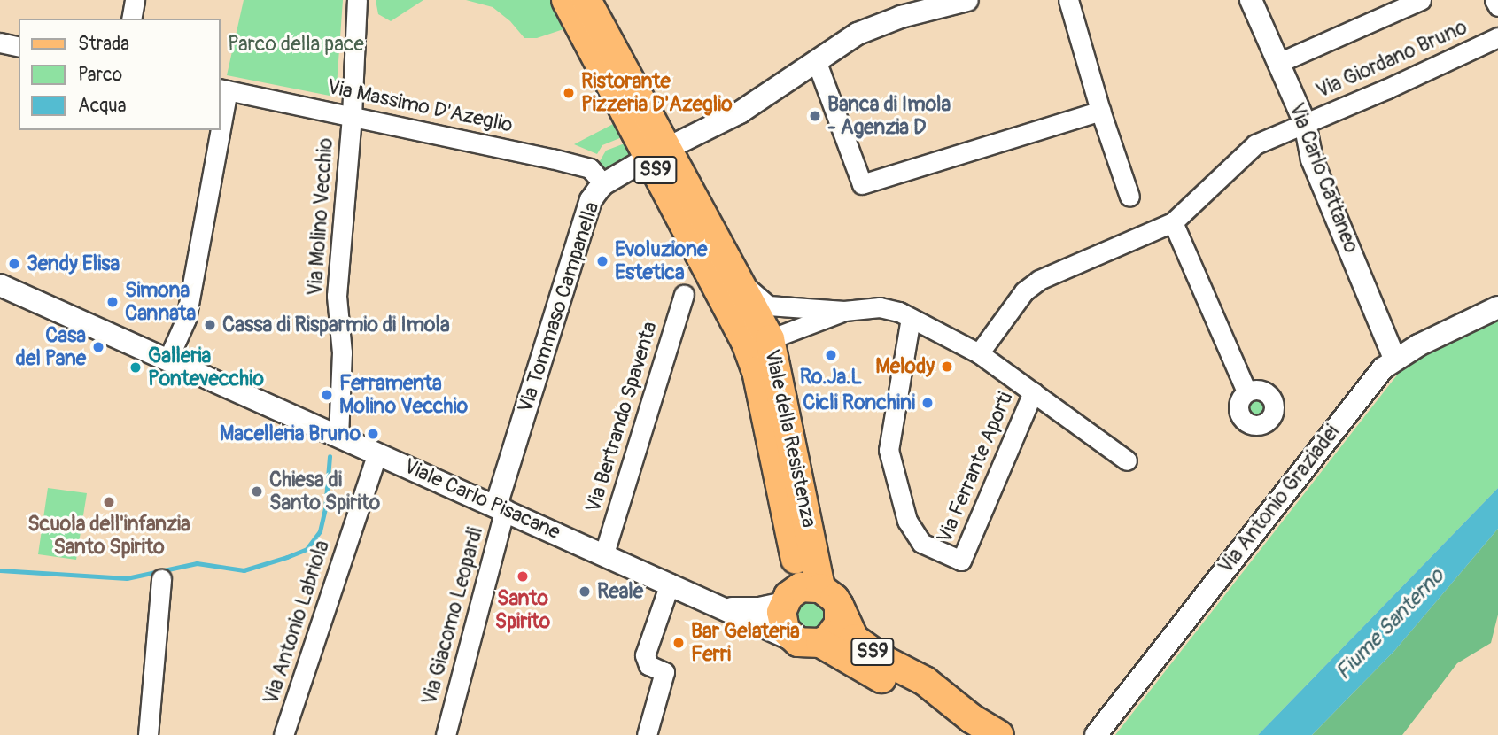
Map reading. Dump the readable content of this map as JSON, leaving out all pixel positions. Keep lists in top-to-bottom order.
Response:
{
  "streets": {
    "main road": ["SS9", "Viale della Resistenza", "Viale Carlo Pisacane"],
    "street": [
      "Via Giordano Bruno",
      "Via Massimo D'Azeglio",
      "Via Carlo Cattaneo",
      "Via Molino Vecchio",
      "Via Tommaso Campanella",
      "Via Bertrando Spaventa",
      "Via Ferrante Aporti",
      "Via Antonio Graziadei",
      "Via Giacomo Leopardi",
      "Via Antonio Labriola"
    ]
  },
  "crossings": [
    ["Via Giordano Bruno", "Via Carlo Cattaneo"],
    ["Via Massimo D'Azeglio", "Via Molino Vecchio"],
    ["Via Massimo D'Azeglio", "Via Tommaso Campanella"],
    ["Via Carlo Cattaneo", "Via Antonio Graziadei"],
    ["Via Molino Vecchio", "Viale Carlo Pisacane"],
    ["Via Tommaso Campanella", "Viale della Resistenza"],
    ["Via Tommaso Campanella", "Viale Carlo Pisacane"],
    ["Via Tommaso Campanella", "Via Giacomo Leopardi"],
    ["Via Bertrando Spaventa", "Viale Carlo Pisacane"],
    ["Viale della Resistenza", "Viale Carlo Pisacane"],
    ["Viale Carlo Pisacane", "Via Giacomo Leopardi"],
    ["Viale Carlo Pisacane", "Via Antonio Labriola"]
  ],
  "water": ["Fiume Santerno"],
  "parks": ["Parco della pace"],
  "places": [
    "Ristorante Pizzeria D'Azeglio",
    "Banca di Imola - Agenzia D",
    "Evoluzione Estetica",
    "3endy Elisa",
    "Simona Cannata",
    "Cassa di Risparmio di Imola",
    "Casa del Pane",
    "Ro.Ja.L",
    "Melody",
    "Galleria Pontevecchio",
    "Ferramenta Molino Vecchio",
    "Cicli Ronchini",
    "Macelleria Bruno",
    "Chiesa di Santo Spirito",
    "Scuola dell'infanzia Santo Spirito",
    "Santo Spirito",
    "Reale",
    "Bar Gelateria Ferri"
  ],
  "legend": ["Strada", "Parco", "Acqua"]
}
